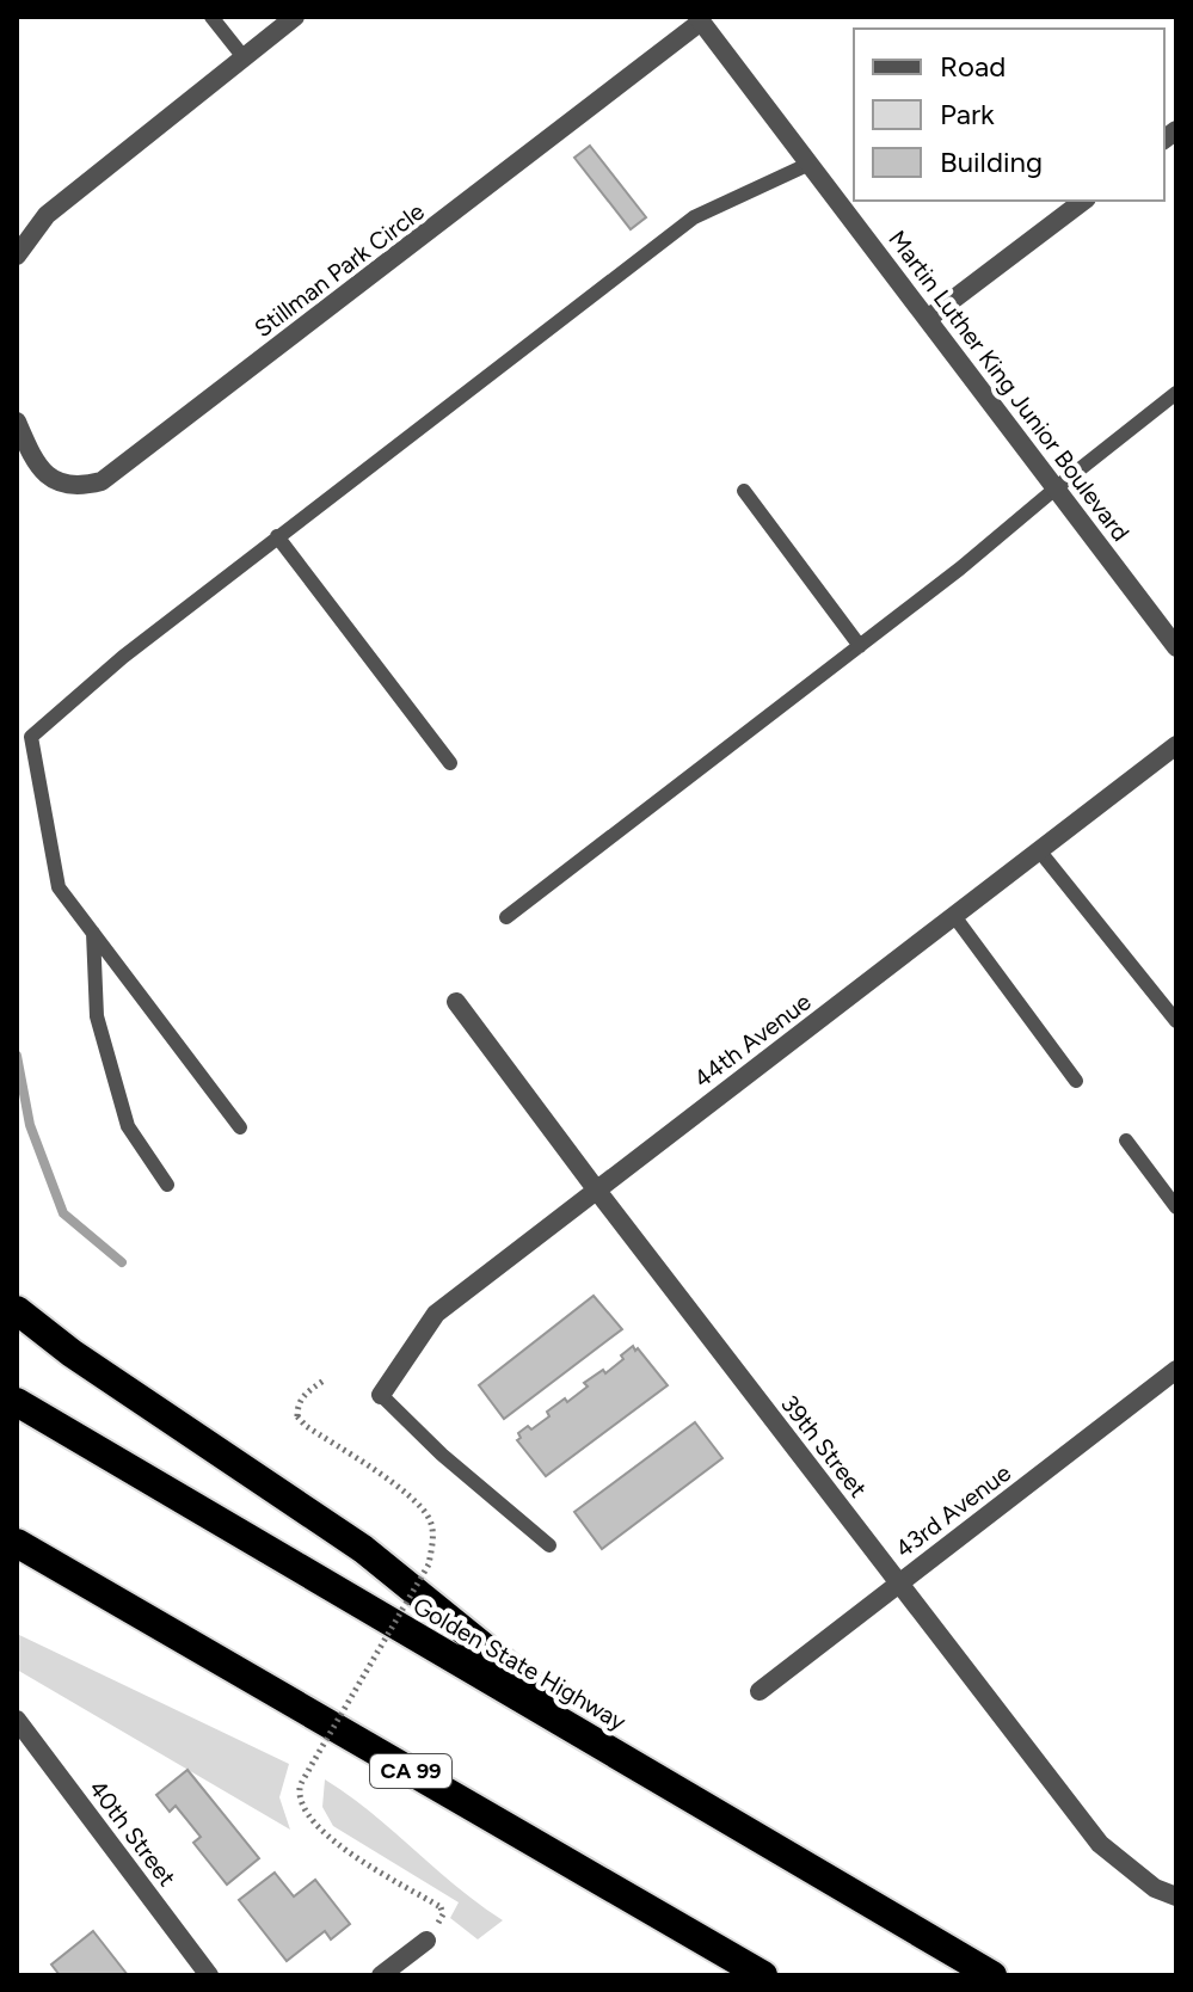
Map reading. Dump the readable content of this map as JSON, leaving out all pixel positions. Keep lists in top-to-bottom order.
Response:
{
  "streets": {
    "highway": ["Golden State Highway", "CA 99"],
    "street": [
      "Stillman Park Circle",
      "Martin Luther King Junior Boulevard",
      "44th Avenue",
      "39th Street",
      "43rd Avenue",
      "40th Street"
    ]
  },
  "crossings": [
    ["Stillman Park Circle", "Martin Luther King Junior Boulevard"],
    ["44th Avenue", "39th Street"],
    ["39th Street", "43rd Avenue"]
  ],
  "legend": ["Road", "Park", "Building"]
}
